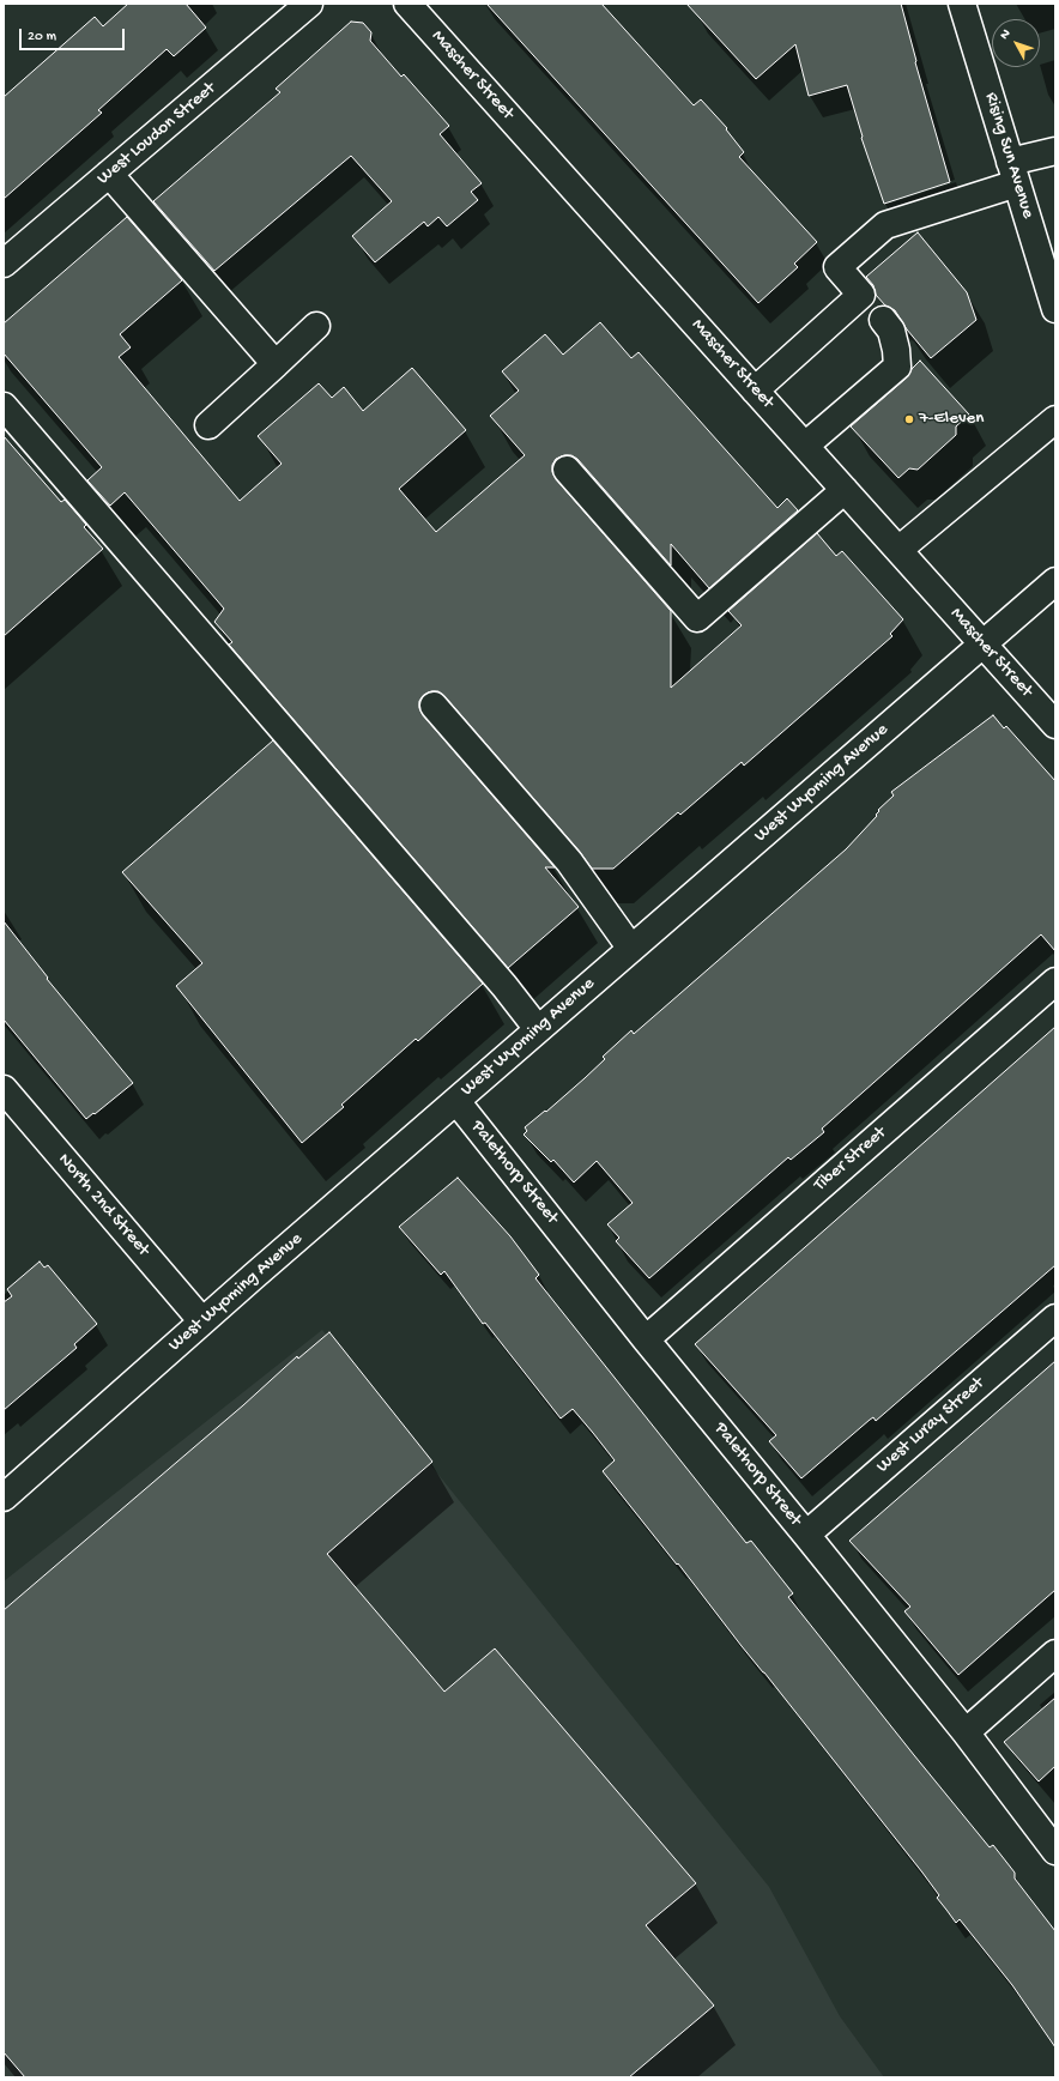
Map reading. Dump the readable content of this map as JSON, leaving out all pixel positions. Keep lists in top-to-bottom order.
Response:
{
  "streets": {
    "street": [
      "Mascher Street",
      "West Loudon Street",
      "Rising Sun Avenue",
      "West Wyoming Avenue",
      "Tiber Street",
      "Palethorp Street",
      "North 2nd Street",
      "West Luray Street"
    ]
  },
  "crossings": [
    ["Mascher Street", "West Wyoming Avenue"],
    ["West Wyoming Avenue", "Palethorp Street"],
    ["West Wyoming Avenue", "North 2nd Street"],
    ["Tiber Street", "Palethorp Street"],
    ["Palethorp Street", "West Luray Street"]
  ],
  "places": ["7-Eleven"],
  "scale_bar": "20 m",
  "north": "top left"
}
